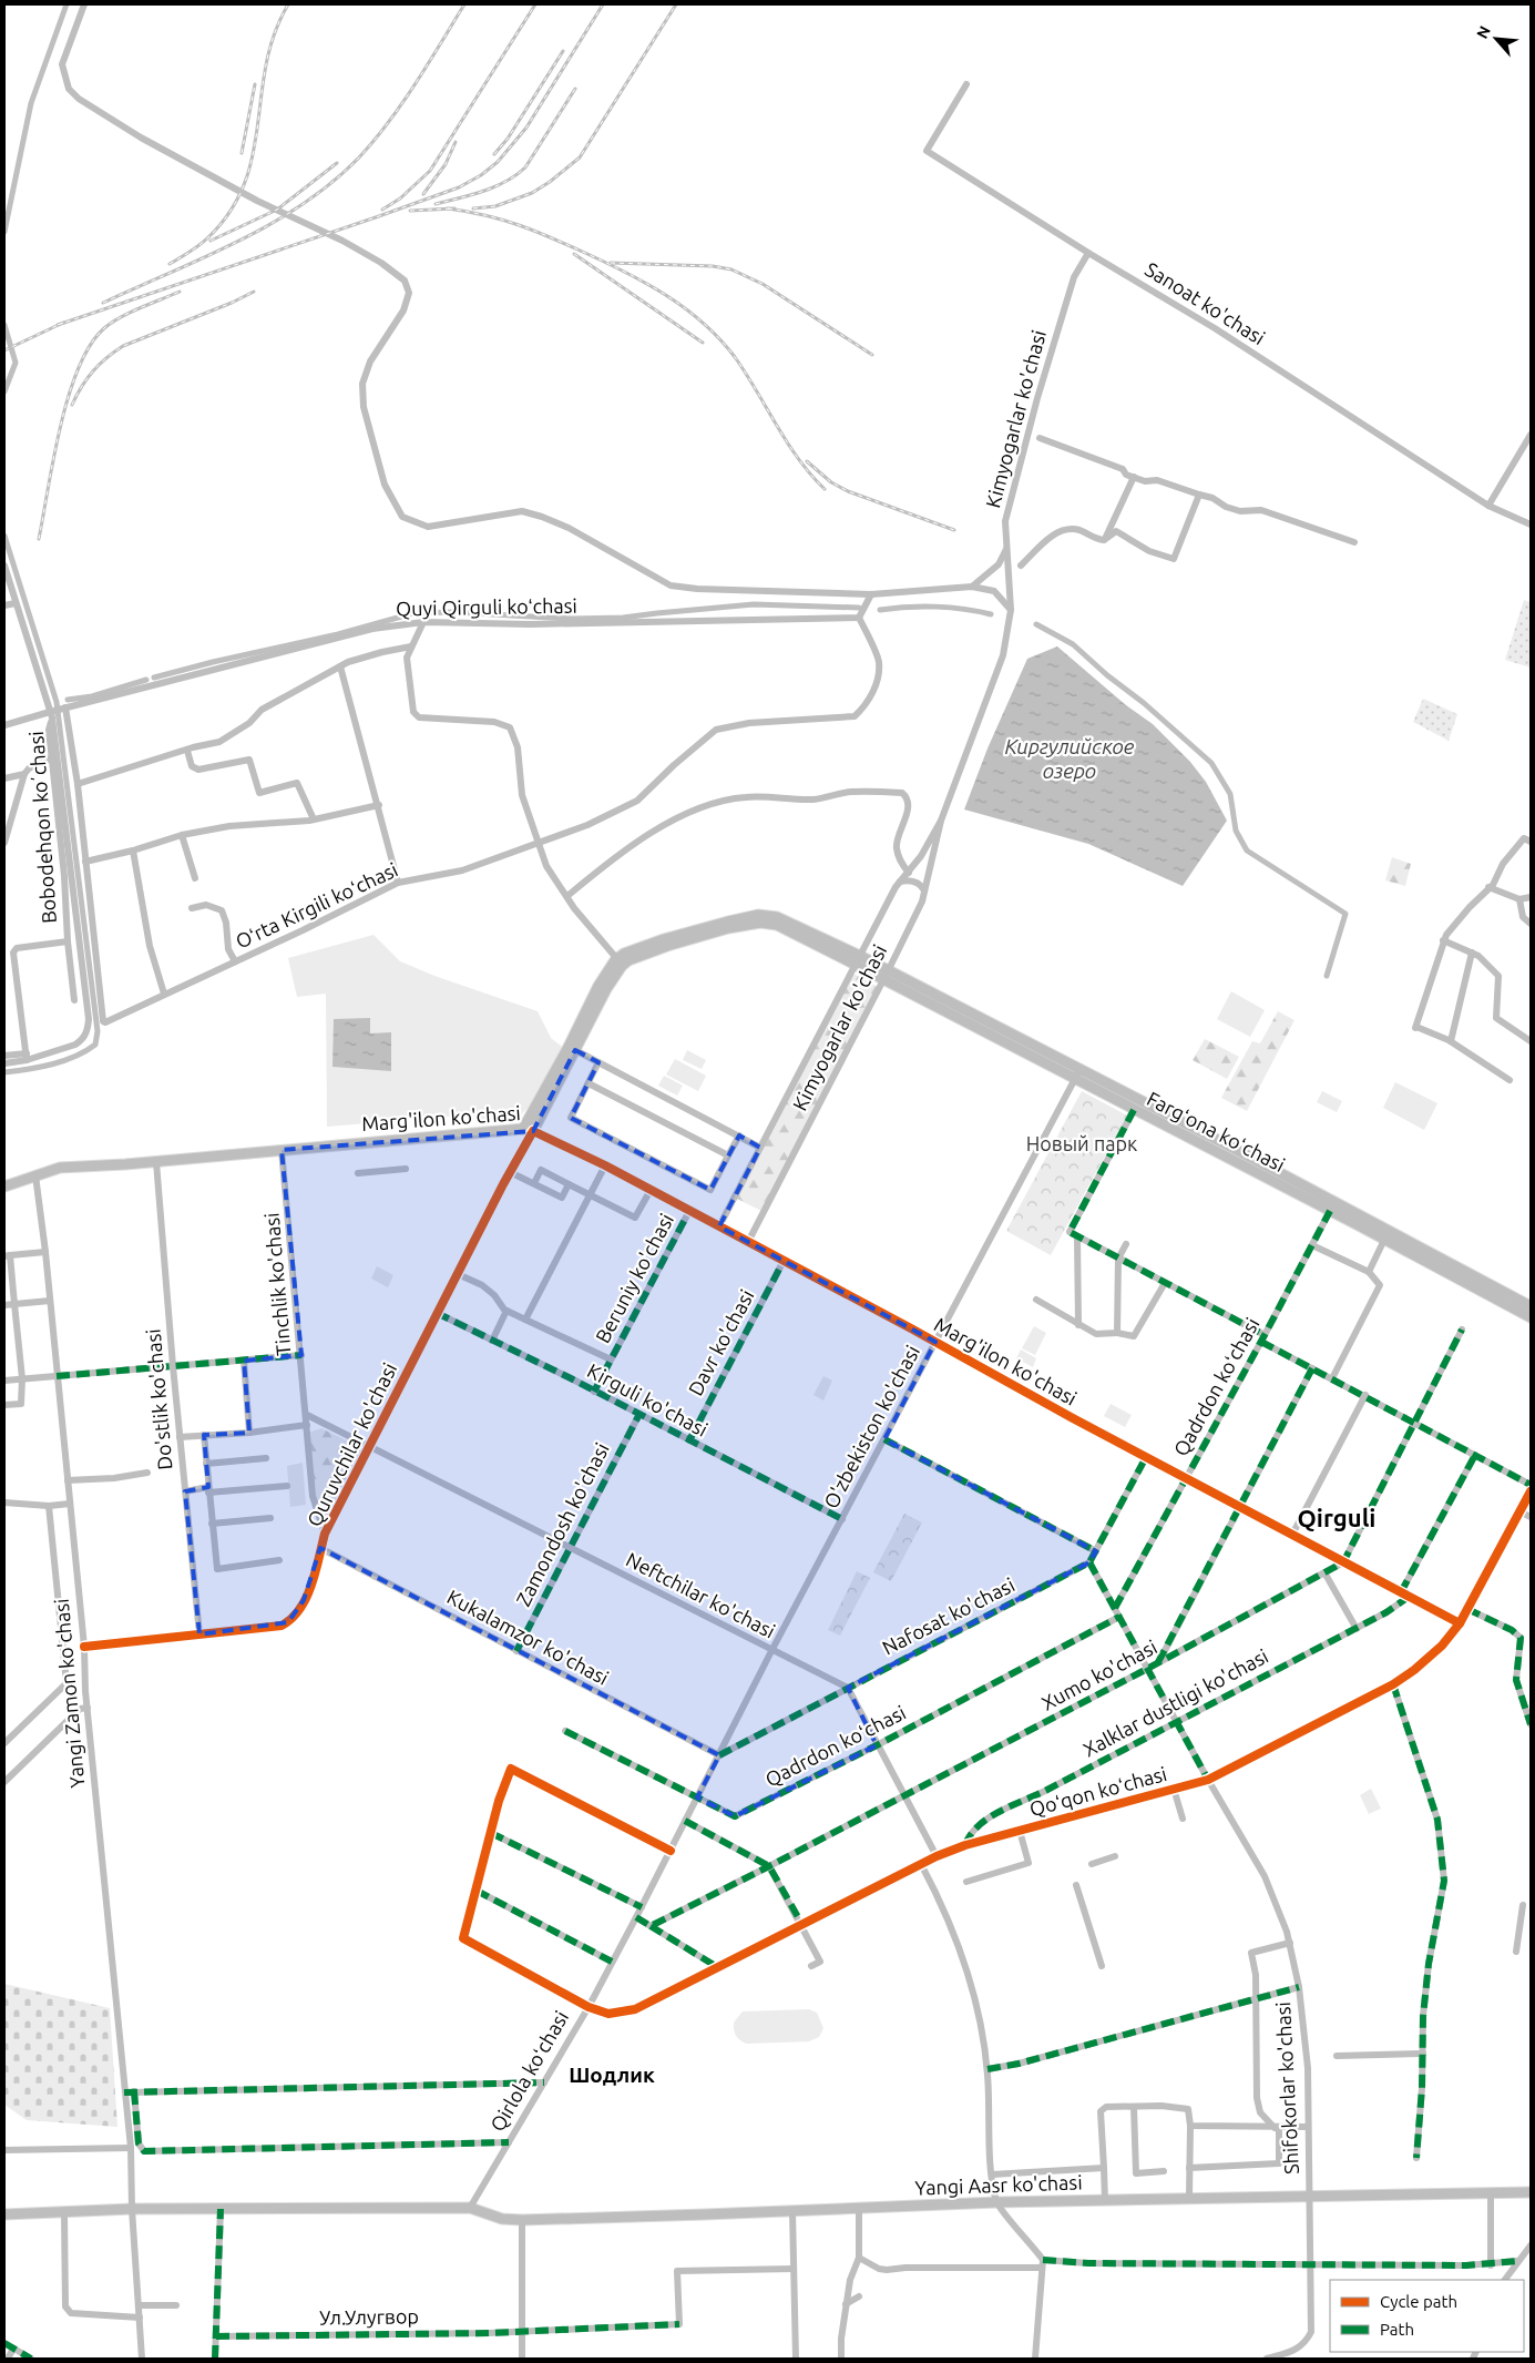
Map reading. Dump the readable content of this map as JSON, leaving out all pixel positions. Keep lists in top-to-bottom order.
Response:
{
  "streets": {
    "main road": [
      "Marg'ilon ko'chasi",
      "Fargʻona koʻchasi",
      "Quruvchilar ko'chasi",
      "Yangi Aasr ko'chasi"
    ],
    "street": [
      "Sanoat ko'chasi",
      "Kimyogarlar ko'chasi",
      "Quyi Qirguli koʻchasi",
      "Bobodehqon koʼchasi",
      "Oʻrta Kirgili koʻchasi",
      "Beruniy ko'chasi",
      "Tinchlik ko'chasi",
      "Davr ko'chasi",
      "Qadrdon koʻchasi",
      "Do'stlik ko'chasi",
      "Kirguli ko'chasi",
      "O'zbekiston ko'chasi",
      "Zamondosh ko'chasi",
      "Neftchilar ko'chasi",
      "Nafosat ko'chasi",
      "Kukalamzor ko'chasi",
      "Xumo ko'chasi",
      "Yangi Zamon ko'chasi",
      "Xalklar dustligi ko'chasi",
      "Qoʻqon koʻchasi",
      "Qirlola koʻchasi",
      "Shifokorlar ko'chasi",
      "Ул.Улугвор"
    ]
  },
  "crossings": [
    ["Sanoat ko'chasi", "Kimyogarlar ko'chasi"],
    ["Kimyogarlar ko'chasi", "Marg'ilon ko'chasi"],
    ["Kimyogarlar ko'chasi", "Fargʻona koʻchasi"],
    ["Kimyogarlar ko'chasi", "Quruvchilar ko'chasi"],
    ["Quyi Qirguli koʻchasi", "Bobodehqon koʼchasi"],
    ["Quyi Qirguli koʻchasi", "Oʻrta Kirgili koʻchasi"],
    ["Marg'ilon ko'chasi", "Beruniy ko'chasi"],
    ["Marg'ilon ko'chasi", "Tinchlik ko'chasi"],
    ["Marg'ilon ko'chasi", "Davr ko'chasi"],
    ["Marg'ilon ko'chasi", "Qadrdon koʻchasi"],
    ["Marg'ilon ko'chasi", "Do'stlik ko'chasi"],
    ["Marg'ilon ko'chasi", "O'zbekiston ko'chasi"],
    ["Marg'ilon ko'chasi", "Quruvchilar ko'chasi"],
    ["Marg'ilon ko'chasi", "Xumo ko'chasi"],
    ["Marg'ilon ko'chasi", "Yangi Zamon ko'chasi"],
    ["Marg'ilon ko'chasi", "Xalklar dustligi ko'chasi"],
    ["Marg'ilon ko'chasi", "Qoʻqon koʻchasi"],
    ["Fargʻona koʻchasi", "Qadrdon koʻchasi"],
    ["Fargʻona koʻchasi", "O'zbekiston ko'chasi"],
    ["Fargʻona koʻchasi", "Quruvchilar ko'chasi"],
    ["Beruniy ko'chasi", "Kirguli ko'chasi"],
    ["Tinchlik ko'chasi", "Quruvchilar ko'chasi"],
    ["Davr ko'chasi", "Kirguli ko'chasi"],
    ["Qadrdon koʻchasi", "Qirlola koʻchasi"],
    ["Qadrdon koʻchasi", "Shifokorlar ko'chasi"],
    ["Do'stlik ko'chasi", "Quruvchilar ko'chasi"],
    ["Kirguli ko'chasi", "O'zbekiston ko'chasi"],
    ["Kirguli ko'chasi", "Quruvchilar ko'chasi"],
    ["Kirguli ko'chasi", "Zamondosh ko'chasi"],
    ["O'zbekiston ko'chasi", "Neftchilar ko'chasi"],
    ["O'zbekiston ko'chasi", "Qirlola koʻchasi"],
    ["Quruvchilar ko'chasi", "Neftchilar ko'chasi"],
    ["Quruvchilar ko'chasi", "Kukalamzor ko'chasi"],
    ["Quruvchilar ko'chasi", "Yangi Zamon ko'chasi"],
    ["Zamondosh ko'chasi", "Neftchilar ko'chasi"],
    ["Zamondosh ko'chasi", "Kukalamzor ko'chasi"],
    ["Neftchilar ko'chasi", "Nafosat ko'chasi"],
    ["Neftchilar ko'chasi", "Qirlola koʻchasi"],
    ["Nafosat ko'chasi", "Kukalamzor ko'chasi"],
    ["Nafosat ko'chasi", "Qirlola koʻchasi"],
    ["Nafosat ko'chasi", "Shifokorlar ko'chasi"],
    ["Kukalamzor ko'chasi", "Qirlola koʻchasi"],
    ["Xumo ko'chasi", "Shifokorlar ko'chasi"],
    ["Xalklar dustligi ko'chasi", "Qoʻqon koʻchasi"],
    ["Xalklar dustligi ko'chasi", "Shifokorlar ko'chasi"],
    ["Qoʻqon koʻchasi", "Qirlola koʻchasi"],
    ["Qoʻqon koʻchasi", "Shifokorlar ko'chasi"],
    ["Qirlola koʻchasi", "Yangi Aasr ko'chasi"],
    ["Shifokorlar ko'chasi", "Yangi Aasr ko'chasi"]
  ],
  "districts": ["Qirguli", "Шодлик"],
  "water": ["Киргулийское озеро"],
  "parks": ["Новый парк"],
  "legend": ["Cycle path", "Path"],
  "north": "top left"
}
